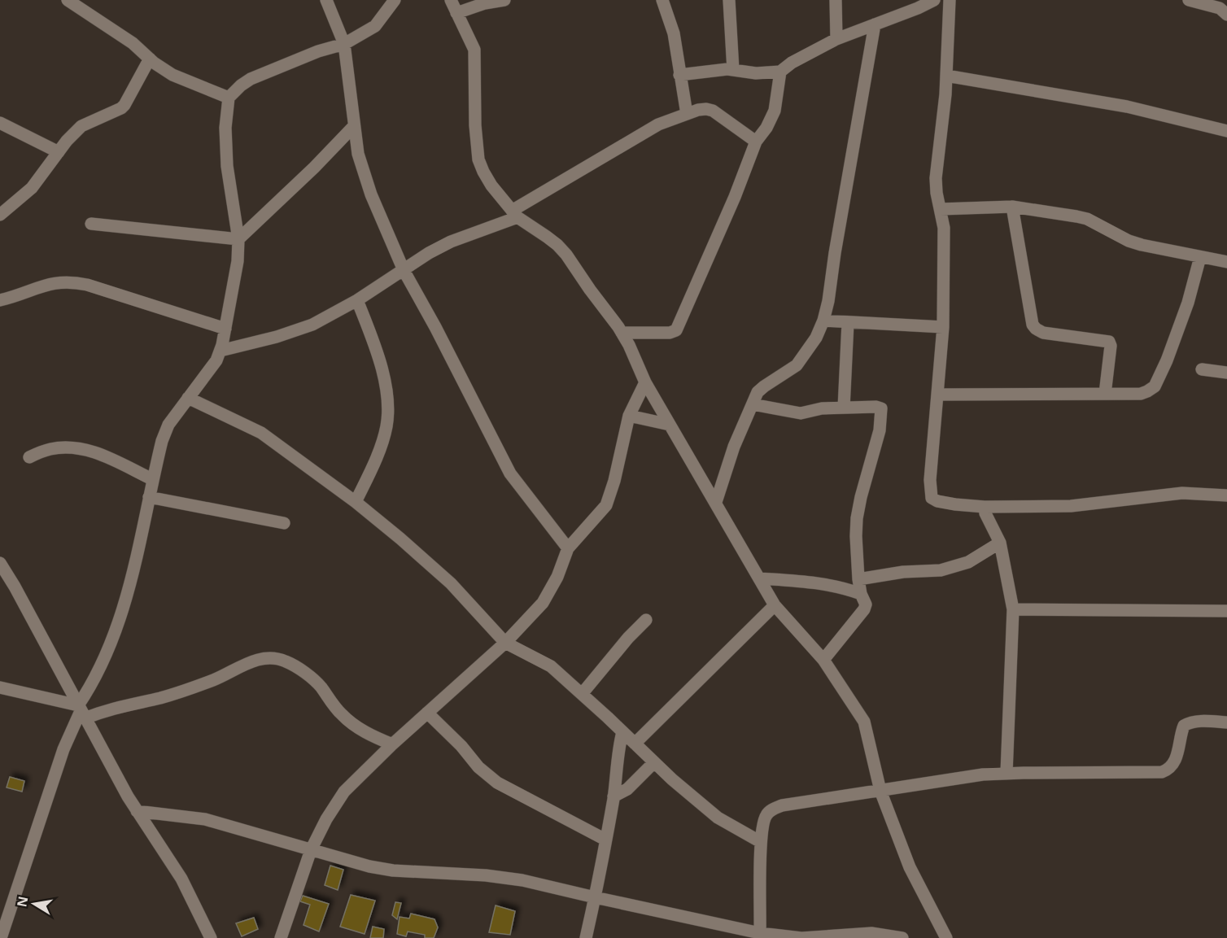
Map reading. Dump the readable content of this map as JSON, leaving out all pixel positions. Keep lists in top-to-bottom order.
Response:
{
  "north": "left"
}
